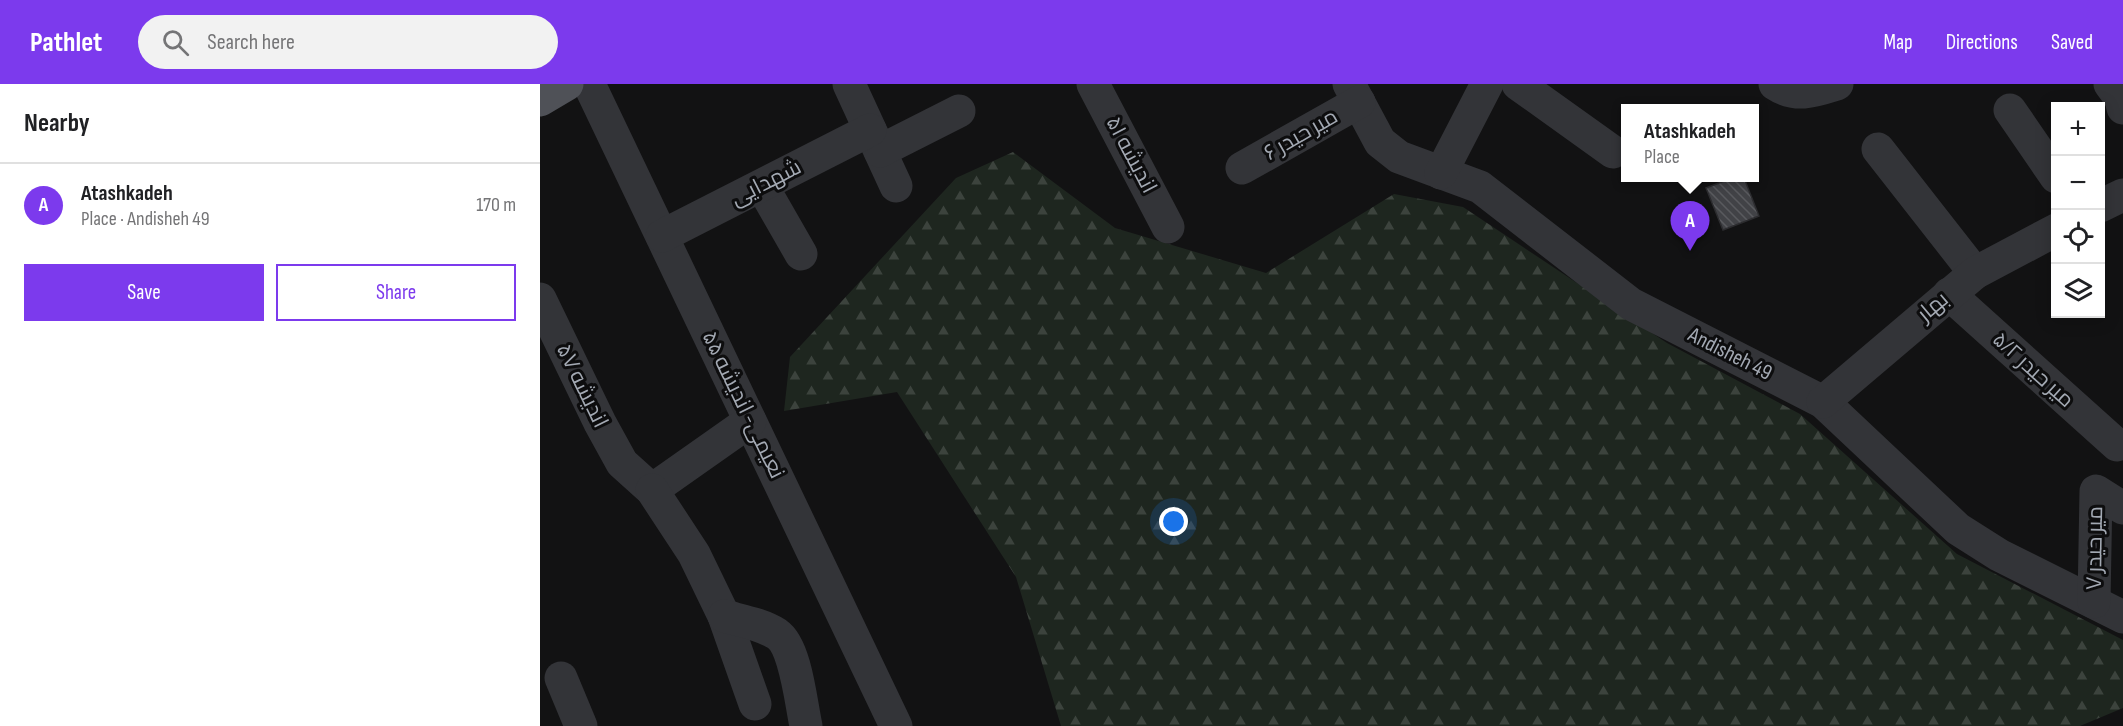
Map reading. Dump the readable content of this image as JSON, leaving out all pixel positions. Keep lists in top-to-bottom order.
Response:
{
  "streets": {
    "street": [
      "میر حیدر ۶",
      "اندیشه ۵۱",
      "شهدایی",
      "بهار",
      "Andisheh 49",
      "میر حیدر ۵/۲",
      "اندیشه ۵۷",
      "نعیمی- اندیشه ۵۵",
      "میر حیدر ۷"
    ]
  },
  "crossings": [
    ["میر حیدر ۶", "Andisheh 49"],
    ["شهدایی", "نعیمی- اندیشه ۵۵"],
    ["بهار", "Andisheh 49"],
    ["بهار", "میر حیدر ۵/۲"],
    ["Andisheh 49", "میر حیدر ۷"]
  ],
  "page": {
    "header": "Pathlet",
    "search": "Search here",
    "nav": ["Map", "Directions", "Saved"],
    "heading": "Nearby",
    "map_buttons": ["+", "−"],
    "popup": ["Atashkadeh", "Place"],
    "list": [
      {
        "mark": "A",
        "name": "Atashkadeh",
        "note": "Place · Andisheh 49",
        "value": "170 m"
      }
    ],
    "pins": "A",
    "buttons": ["Save", "Share"]
  }
}
